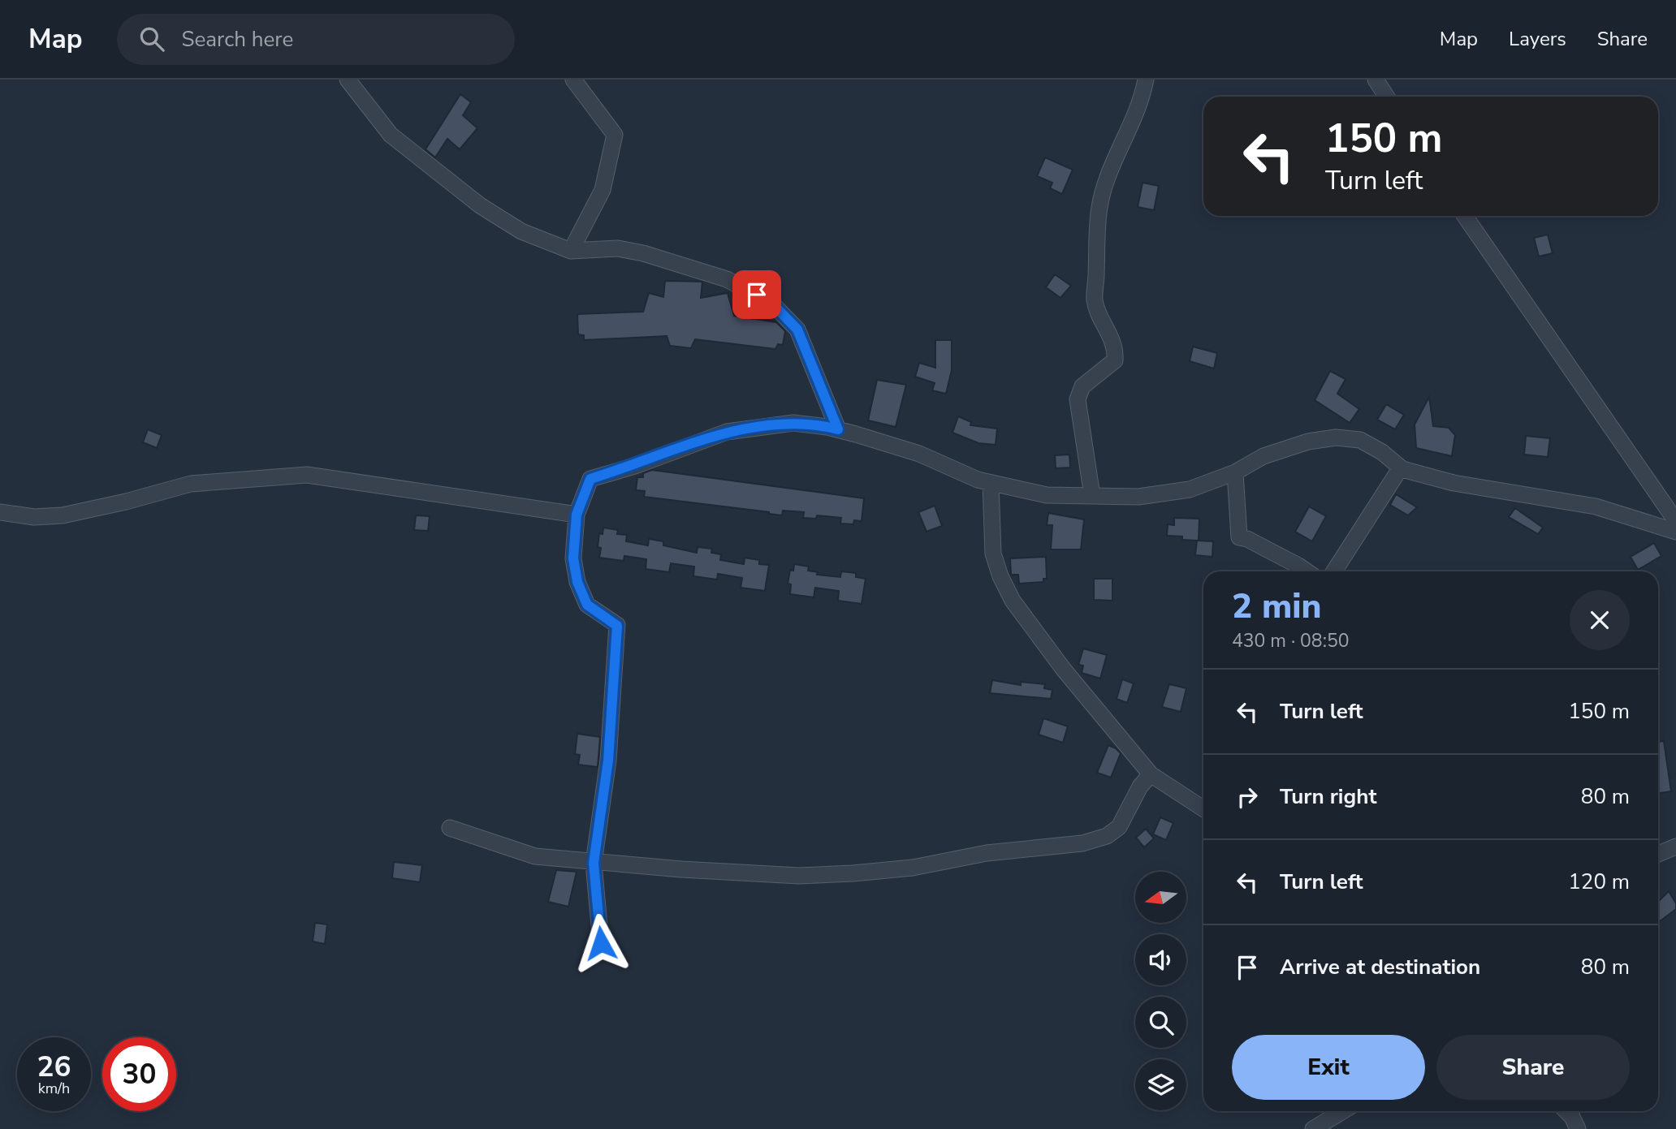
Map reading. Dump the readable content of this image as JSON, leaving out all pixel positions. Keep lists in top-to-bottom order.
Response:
{
  "north": "left",
  "page": {
    "header": "Map",
    "search": "Search here",
    "nav": ["Map", "Layers", "Share"],
    "turn": ["150 m", "Turn left"],
    "heading": ["2 min", "430 m · 08:50"],
    "list": [
      {
        "name": "Turn left",
        "value": "150 m"
      },
      {
        "name": "Turn right",
        "value": "80 m"
      },
      {
        "name": "Turn left",
        "value": "120 m"
      },
      {
        "name": "Arrive at destination",
        "value": "80 m"
      }
    ],
    "buttons": ["Exit", "Share"],
    "speed": "26 km/h",
    "limit": "30"
  }
}
